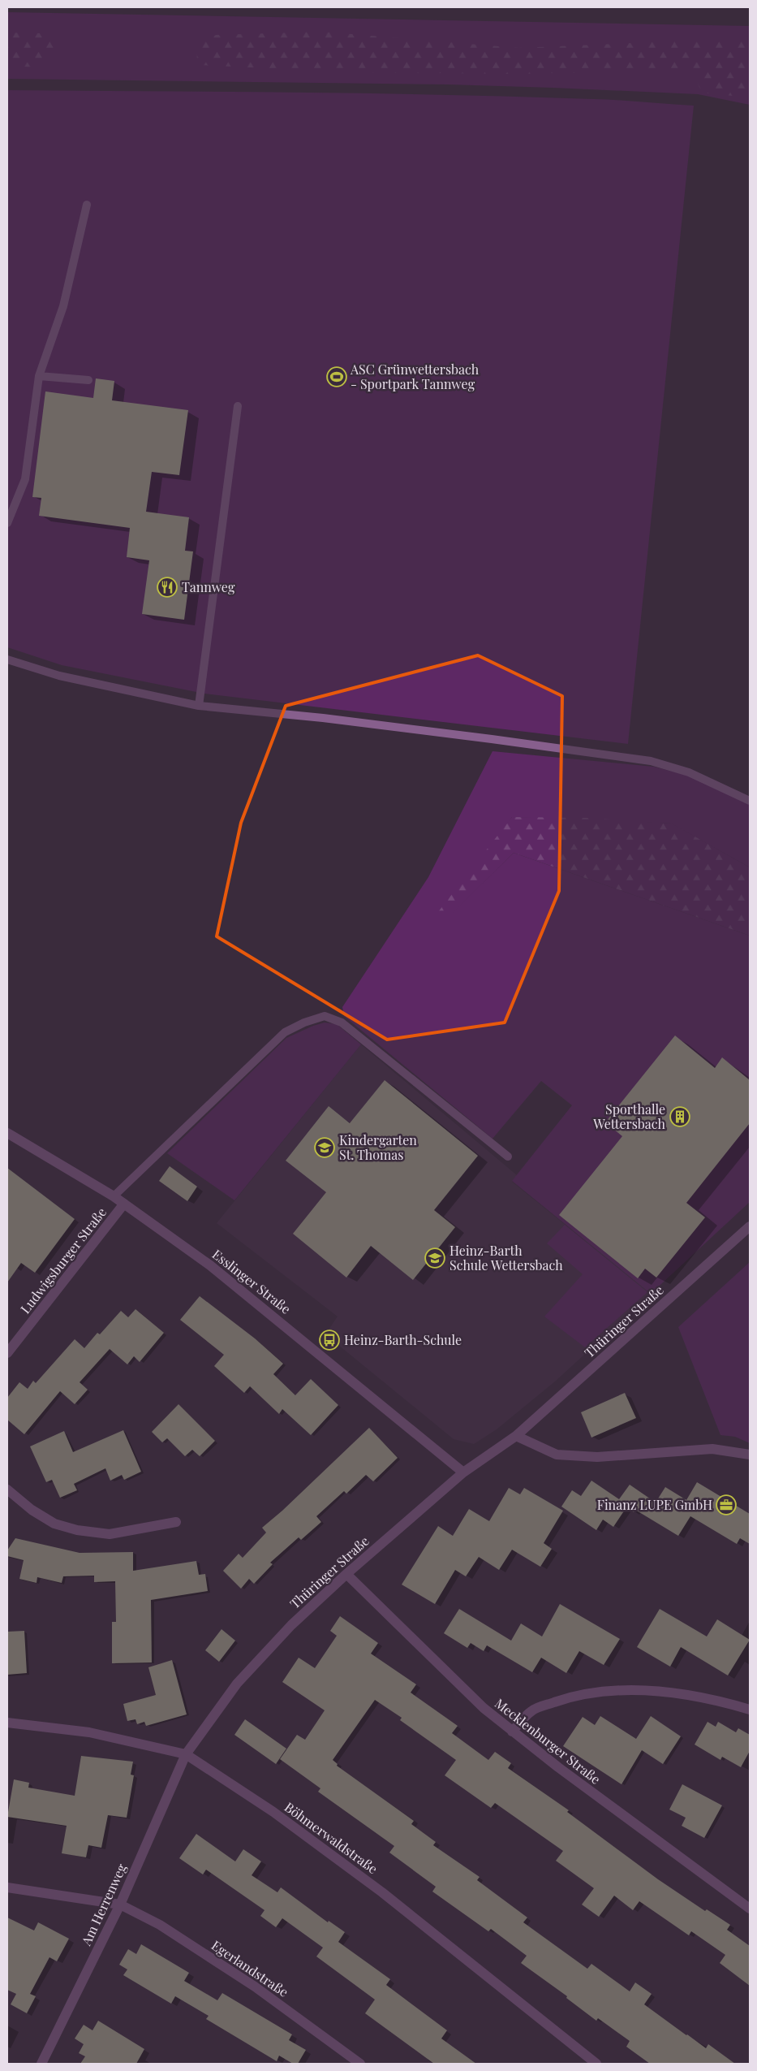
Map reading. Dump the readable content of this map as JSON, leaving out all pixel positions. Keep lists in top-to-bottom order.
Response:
{
  "streets": {
    "street": [
      "Ludwigsburger Straße",
      "Esslinger Straße",
      "Thüringer Straße",
      "Mecklenburger Straße",
      "Böhmerwaldstraße",
      "Am Herrenweg",
      "Egerlandstraße"
    ]
  },
  "crossings": [
    ["Ludwigsburger Straße", "Esslinger Straße"],
    ["Esslinger Straße", "Thüringer Straße"],
    ["Thüringer Straße", "Mecklenburger Straße"],
    ["Thüringer Straße", "Böhmerwaldstraße"],
    ["Thüringer Straße", "Am Herrenweg"],
    ["Böhmerwaldstraße", "Am Herrenweg"],
    ["Am Herrenweg", "Egerlandstraße"]
  ],
  "places": {
    "sports": ["ASC Grünwettersbach - Sportpark Tannweg"],
    "restaurant": ["Tannweg"],
    "building": ["Sporthalle Wettersbach"],
    "school or university": ["Kindergarten St. Thomas", "Heinz-Barth Schule Wettersbach"],
    "bus stop": ["Heinz-Barth-Schule"],
    "office": ["Finanz LUPE GmbH"]
  }
}
